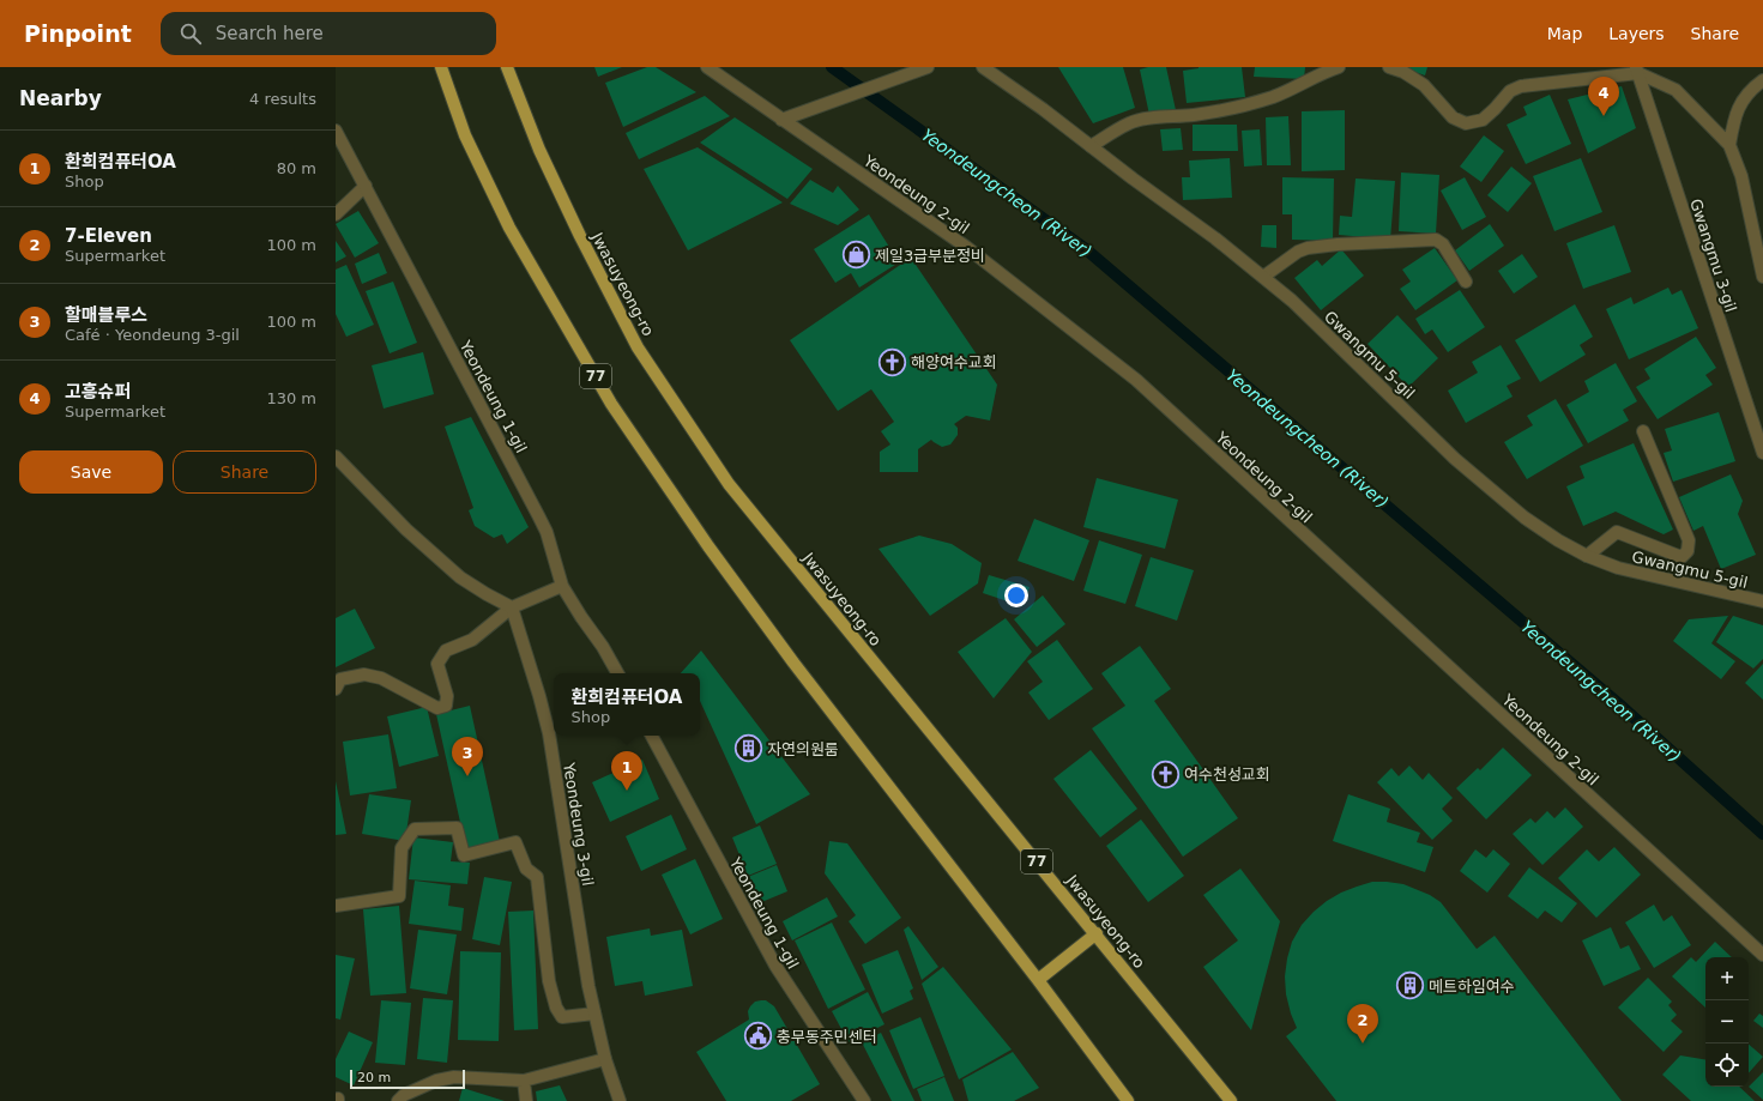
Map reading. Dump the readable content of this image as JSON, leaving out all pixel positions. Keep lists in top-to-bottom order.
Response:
{
  "streets": {
    "main road": ["Jwasuyeong-ro", "77"],
    "street": [
      "Yeondeung 2-gil",
      "Gwangmu 3-gil",
      "Gwangmu 5-gil",
      "Yeondeung 1-gil",
      "Yeondeung 3-gil"
    ]
  },
  "water": ["Yeondeungcheon (River)"],
  "places": {
    "shop": ["제일3급부분정비"],
    "church": ["해양여수교회", "여수천성교회"],
    "building": ["자연의원룸", "메트하임여수"],
    "public building": ["충무동주민센터"]
  },
  "scale_bar": "20 m",
  "page": {
    "header": "Pinpoint",
    "search": "Search here",
    "nav": ["Map", "Layers", "Share"],
    "heading": ["Nearby", "4 results"],
    "pins": [
      "4",
      "3",
      "1",
      "2"
    ],
    "list": [
      {
        "mark": "1",
        "name": "환희컴퓨터OA",
        "note": "Shop",
        "value": "80 m"
      },
      {
        "mark": "2",
        "name": "7-Eleven",
        "note": "Supermarket",
        "value": "100 m"
      },
      {
        "mark": "3",
        "name": "할매블루스",
        "note": "Café · Yeondeung 3-gil",
        "value": "100 m"
      },
      {
        "mark": "4",
        "name": "고흥슈퍼",
        "note": "Supermarket",
        "value": "130 m"
      }
    ],
    "buttons": ["Save", "Share"],
    "popup": ["환희컴퓨터OA", "Shop"],
    "map_buttons": ["+", "−"],
    "scale": "20 m"
  }
}
